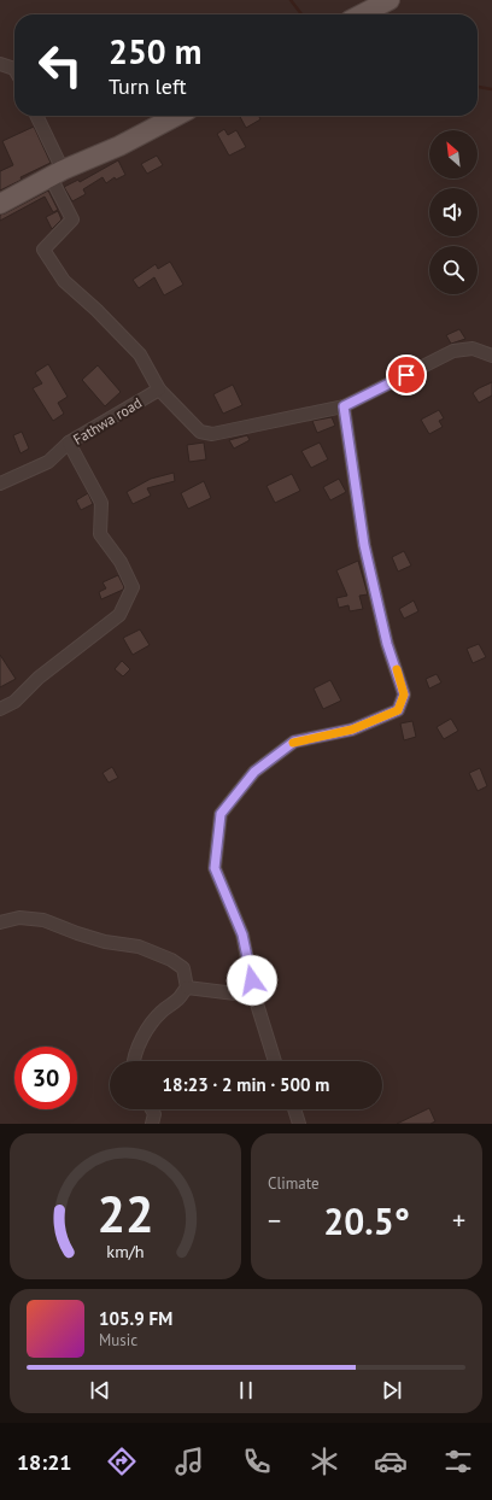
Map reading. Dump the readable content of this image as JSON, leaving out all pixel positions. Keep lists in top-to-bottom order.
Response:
{
  "streets": {
    "street": ["Fathwa road"]
  },
  "north": "top left",
  "page": {
    "turn": ["250 m", "Turn left"],
    "limit": "30",
    "trip": "18:23 · 2 min · 500 m",
    "tile": "Climate",
    "heat": ["−", "20.5°", "+"],
    "song": ["105.9 FM", "Music"],
    "tabs": "18:21",
    "gauge": ["22", "km/h"]
  }
}
